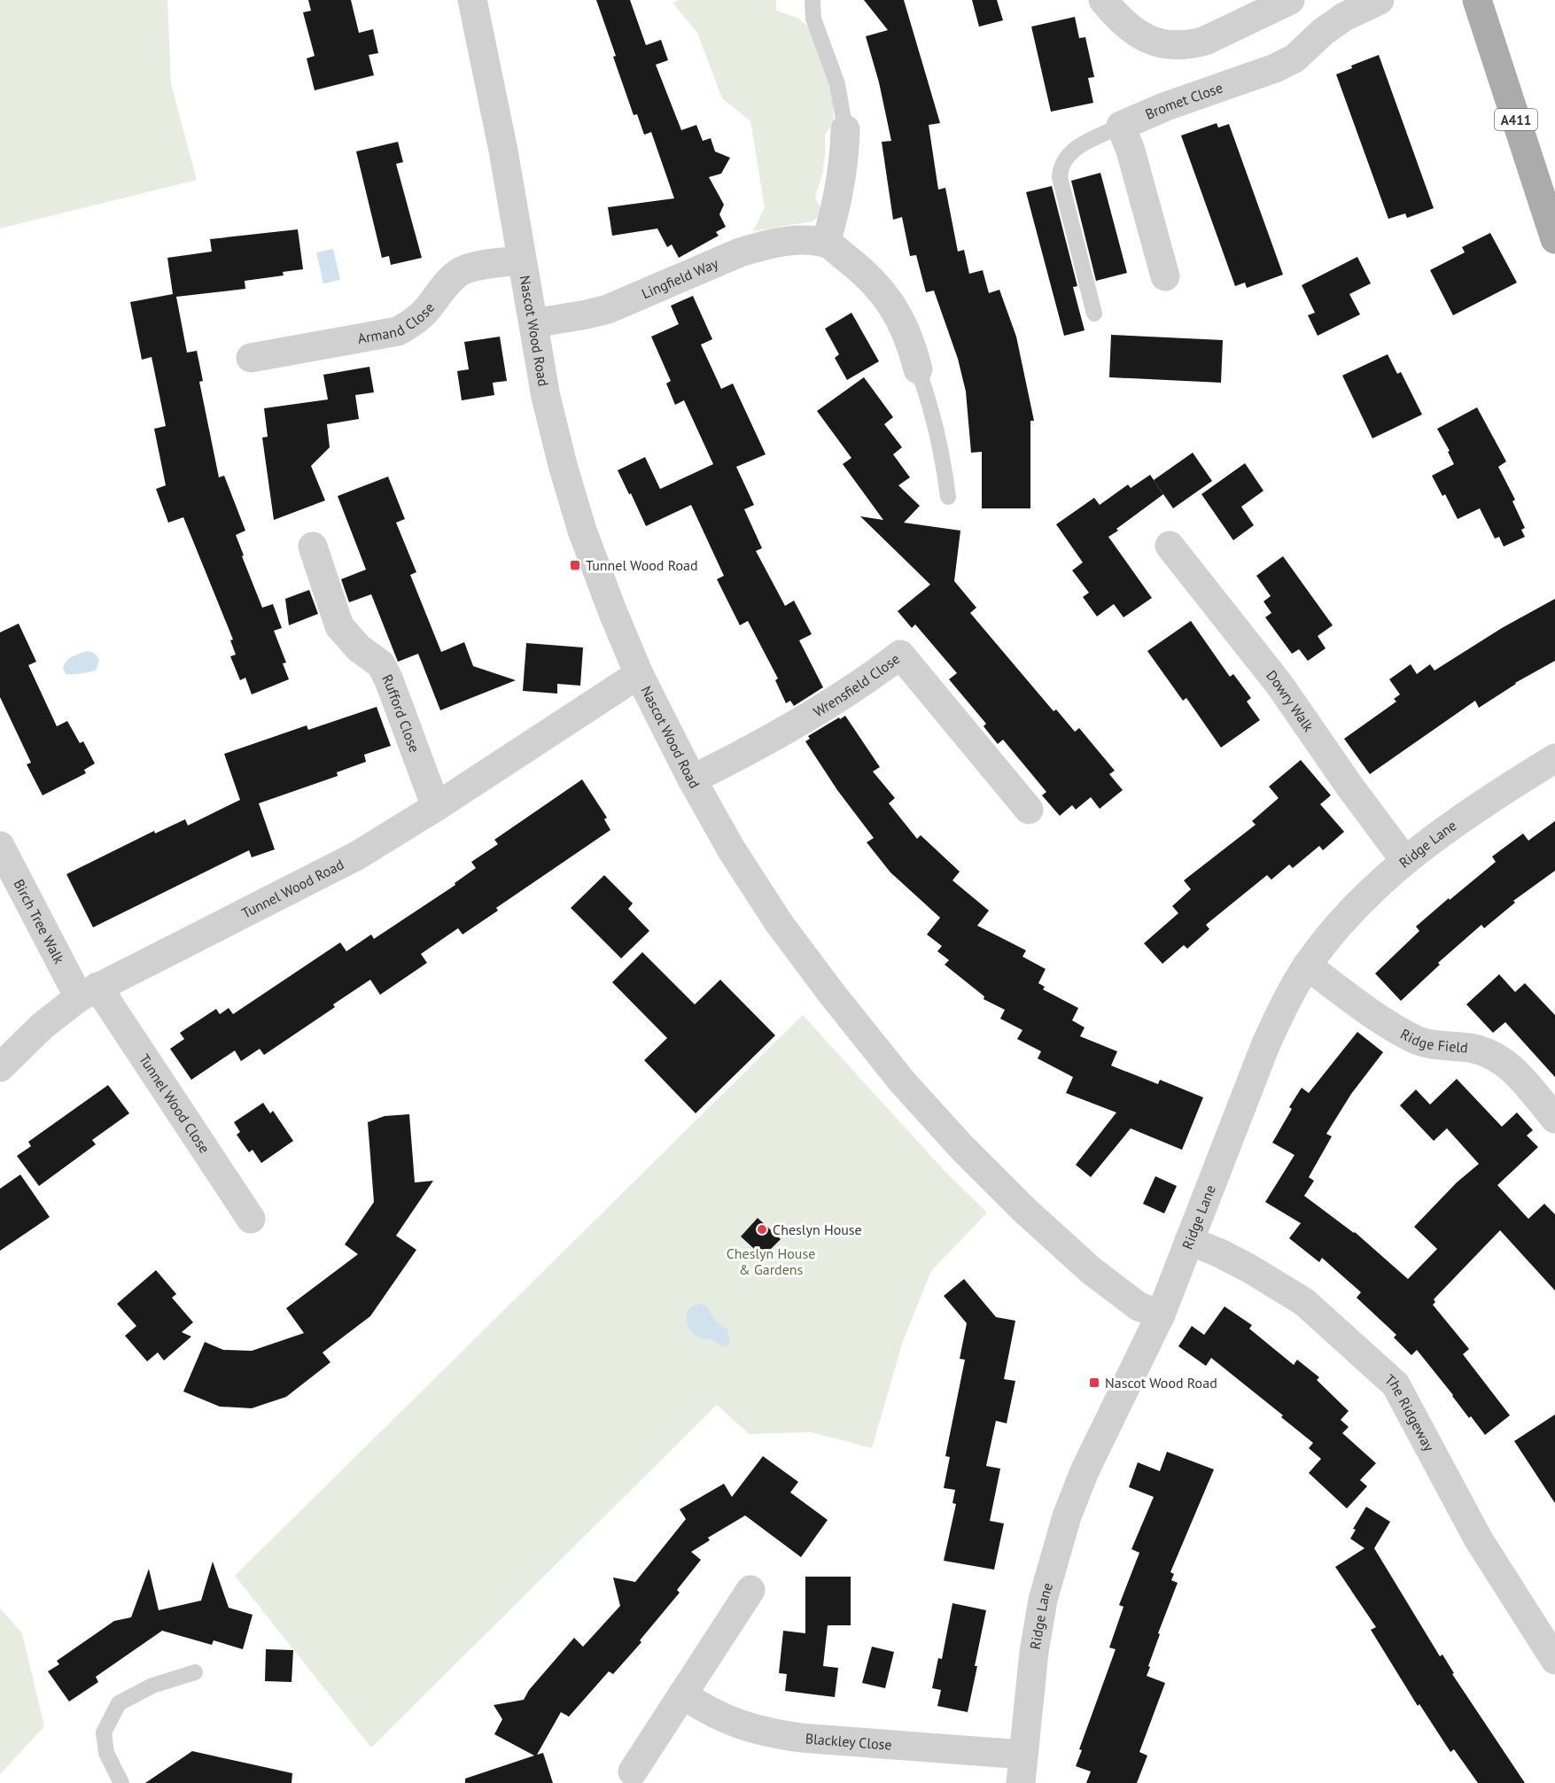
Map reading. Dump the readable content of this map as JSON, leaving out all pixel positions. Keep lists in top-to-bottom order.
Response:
{
  "streets": {
    "main road": ["A411"],
    "street": [
      "Bromet Close",
      "Lingfield Way",
      "Armand Close",
      "Nascot Wood Road",
      "Wrensfield Close",
      "Dowry Walk",
      "Rufford Close",
      "Ridge Lane",
      "Tunnel Wood Road",
      "Birch Tree Walk",
      "Ridge Field",
      "Tunnel Wood Close",
      "The Ridgeway",
      "Blackley Close"
    ]
  },
  "crossings": [
    ["Lingfield Way", "Nascot Wood Road"],
    ["Armand Close", "Nascot Wood Road"],
    ["Nascot Wood Road", "Wrensfield Close"],
    ["Nascot Wood Road", "Ridge Lane"],
    ["Nascot Wood Road", "Tunnel Wood Road"],
    ["Dowry Walk", "Ridge Lane"],
    ["Rufford Close", "Tunnel Wood Road"],
    ["Ridge Lane", "Ridge Field"],
    ["Ridge Lane", "The Ridgeway"],
    ["Ridge Lane", "Blackley Close"],
    ["Tunnel Wood Road", "Birch Tree Walk"],
    ["Tunnel Wood Road", "Tunnel Wood Close"],
    ["Birch Tree Walk", "Tunnel Wood Close"]
  ],
  "parks": ["Cheslyn House & Gardens"],
  "places": {
    "transit": ["Tunnel Wood Road", "Nascot Wood Road"],
    "other": ["Cheslyn House"]
  }
}
